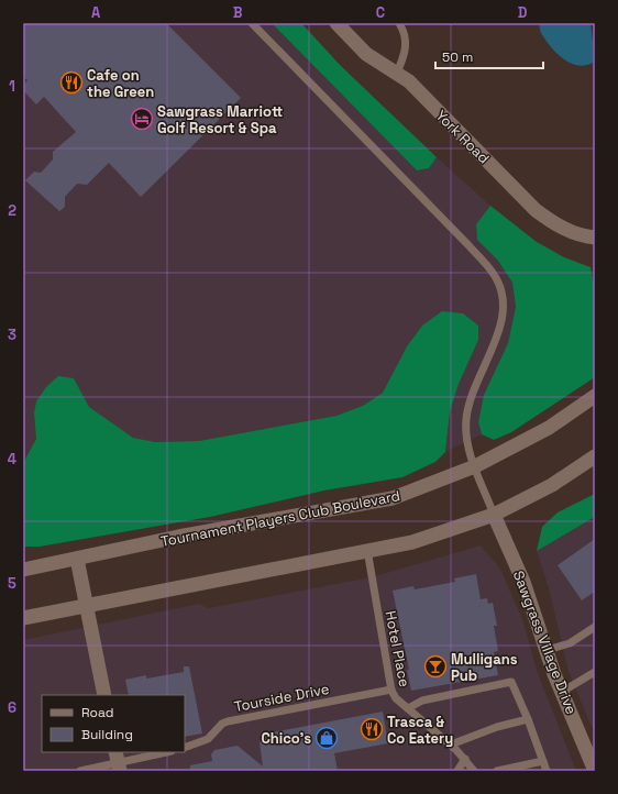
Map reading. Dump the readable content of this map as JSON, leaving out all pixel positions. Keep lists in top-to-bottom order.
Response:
{
  "streets": {
    "street": ["York Road", "Tournament Players Club Boulevard", "Sawgrass Village Drive"],
    "lane": ["Hotel Place", "Tourside Drive"]
  },
  "crossings": [
    ["Hotel Place", "Tourside Drive"]
  ],
  "places": {
    "restaurant": ["Cafe on the Green", "Trasca & Co Eatery"],
    "hotel": ["Sawgrass Marriott Golf Resort & Spa"],
    "bar": ["Mulligans Pub"],
    "shop": ["Chico's"]
  },
  "legend": ["Road", "Building"],
  "scale_bar": "50 m",
  "grid": {
    "columns": [
      "A",
      "B",
      "C",
      "D"
    ],
    "rows": [
      "1",
      "2",
      "3",
      "4",
      "5",
      "6"
    ]
  }
}
